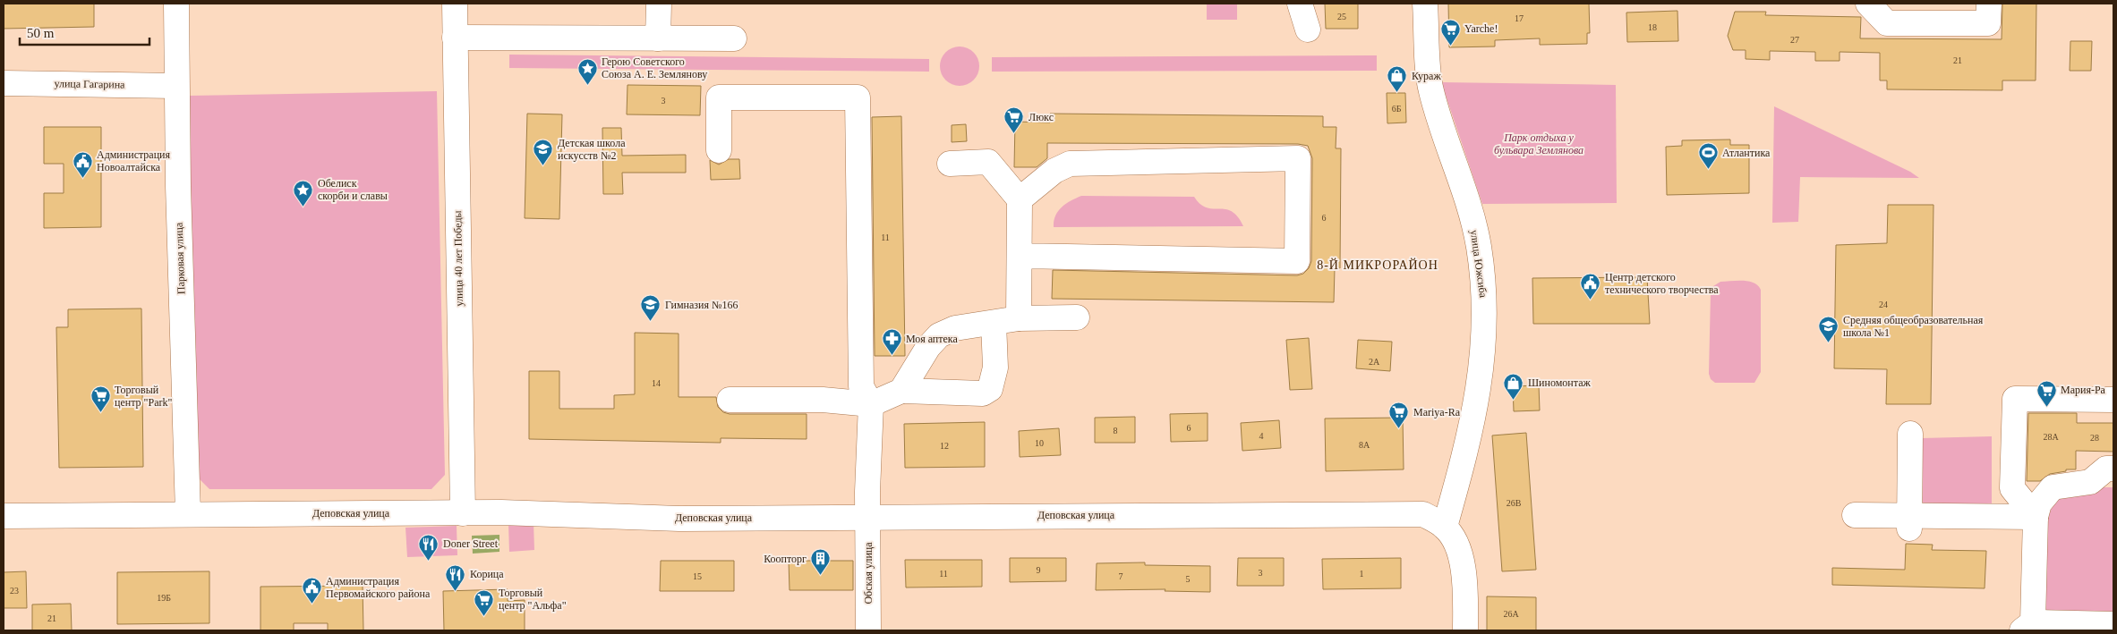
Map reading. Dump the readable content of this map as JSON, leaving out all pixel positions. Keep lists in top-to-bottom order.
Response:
{
  "streets": {
    "street": [
      "улица Гагарина",
      "Парковая улица",
      "улица 40 лет Победы",
      "улица Южсиба",
      "Деповская улица",
      "Обская улица"
    ]
  },
  "crossings": [
    ["улица Гагарина", "Парковая улица"],
    ["Парковая улица", "Деповская улица"],
    ["улица 40 лет Победы", "Деповская улица"],
    ["улица Южсиба", "Деповская улица"],
    ["Деповская улица", "Обская улица"]
  ],
  "districts": ["8-Й МИКРОРАЙОН"],
  "parks": ["Парк отдыха у бульвара Землянова"],
  "places": {
    "supermarket": [
      "Yarche!",
      "Люкс",
      "Мария-Ра",
      "Торговый центр \"Park\"",
      "Mariya-Ra",
      "Торговый центр \"Альфа\""
    ],
    "place": ["Герою Советского Союза А. Е. Землянову", "Обелиск скорби и славы"],
    "shop": ["Кураж", "Шиномонтаж"],
    "school or university": ["Детская школа искусств №2", "Гимназия №166", "Средняя общеобразовательная школа №1"],
    "sports": ["Атлантика"],
    "public building": ["Администрация Новоалтайска", "Центр детского технического творчества", "Администрация Первомайского района"],
    "pharmacy": ["Моя аптека"],
    "restaurant": ["Doner Street", "Корица"],
    "building": ["Коопторг"]
  },
  "house_numbers": [
    "25",
    "17",
    "18",
    "27",
    "21",
    "3",
    "6Б",
    "6",
    "11",
    "24",
    "2А",
    "14",
    "6",
    "8",
    "4",
    "28А",
    "28",
    "10",
    "8А",
    "12",
    "26В",
    "9",
    "3",
    "11",
    "1",
    "15",
    "7",
    "5",
    "23",
    "19Б",
    "26А",
    "21"
  ],
  "scale_bar": "50 m"
}
